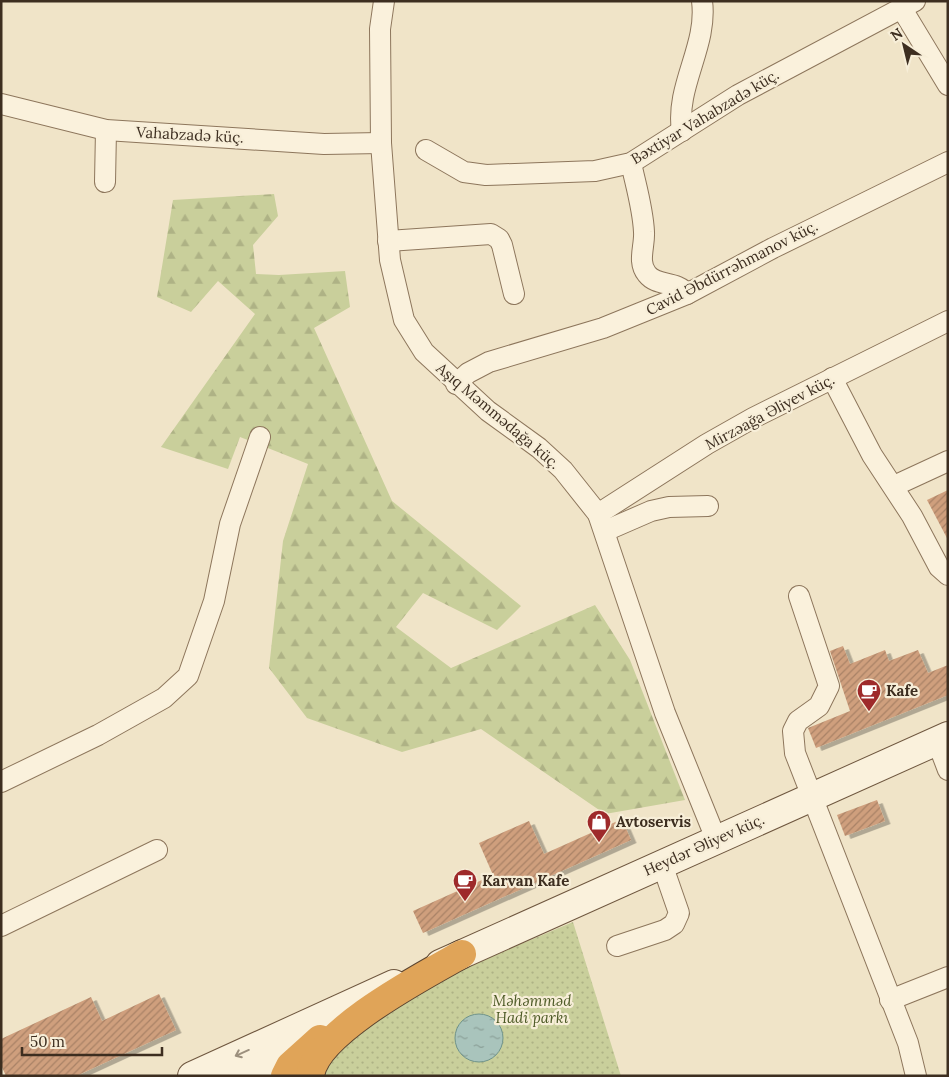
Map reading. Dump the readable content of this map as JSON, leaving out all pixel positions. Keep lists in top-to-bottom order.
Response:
{
  "streets": {
    "main road": ["Heydər Əliyev küç."],
    "street": [
      "Bəxtiyar Vahabzadə küç.",
      "Vahabzadə küç.",
      "Cavid Əbdürrəhmanov küç.",
      "Mirzəağa Əliyev küç.",
      "Aşıq Məmmədağa küç."
    ]
  },
  "crossings": [
    ["Vahabzadə küç.", "Aşıq Məmmədağa küç."],
    ["Cavid Əbdürrəhmanov küç.", "Aşıq Məmmədağa küç."],
    ["Mirzəağa Əliyev küç.", "Aşıq Məmmədağa küç."],
    ["Aşıq Məmmədağa küç.", "Heydər Əliyev küç."]
  ],
  "parks": ["Məhəmməd Hadi parkı"],
  "places": {
    "cafe": ["Kafe", "Karvan Kafe"],
    "shop": ["Avtoservis"]
  },
  "scale_bar": "50 m",
  "north": "top left"
}
